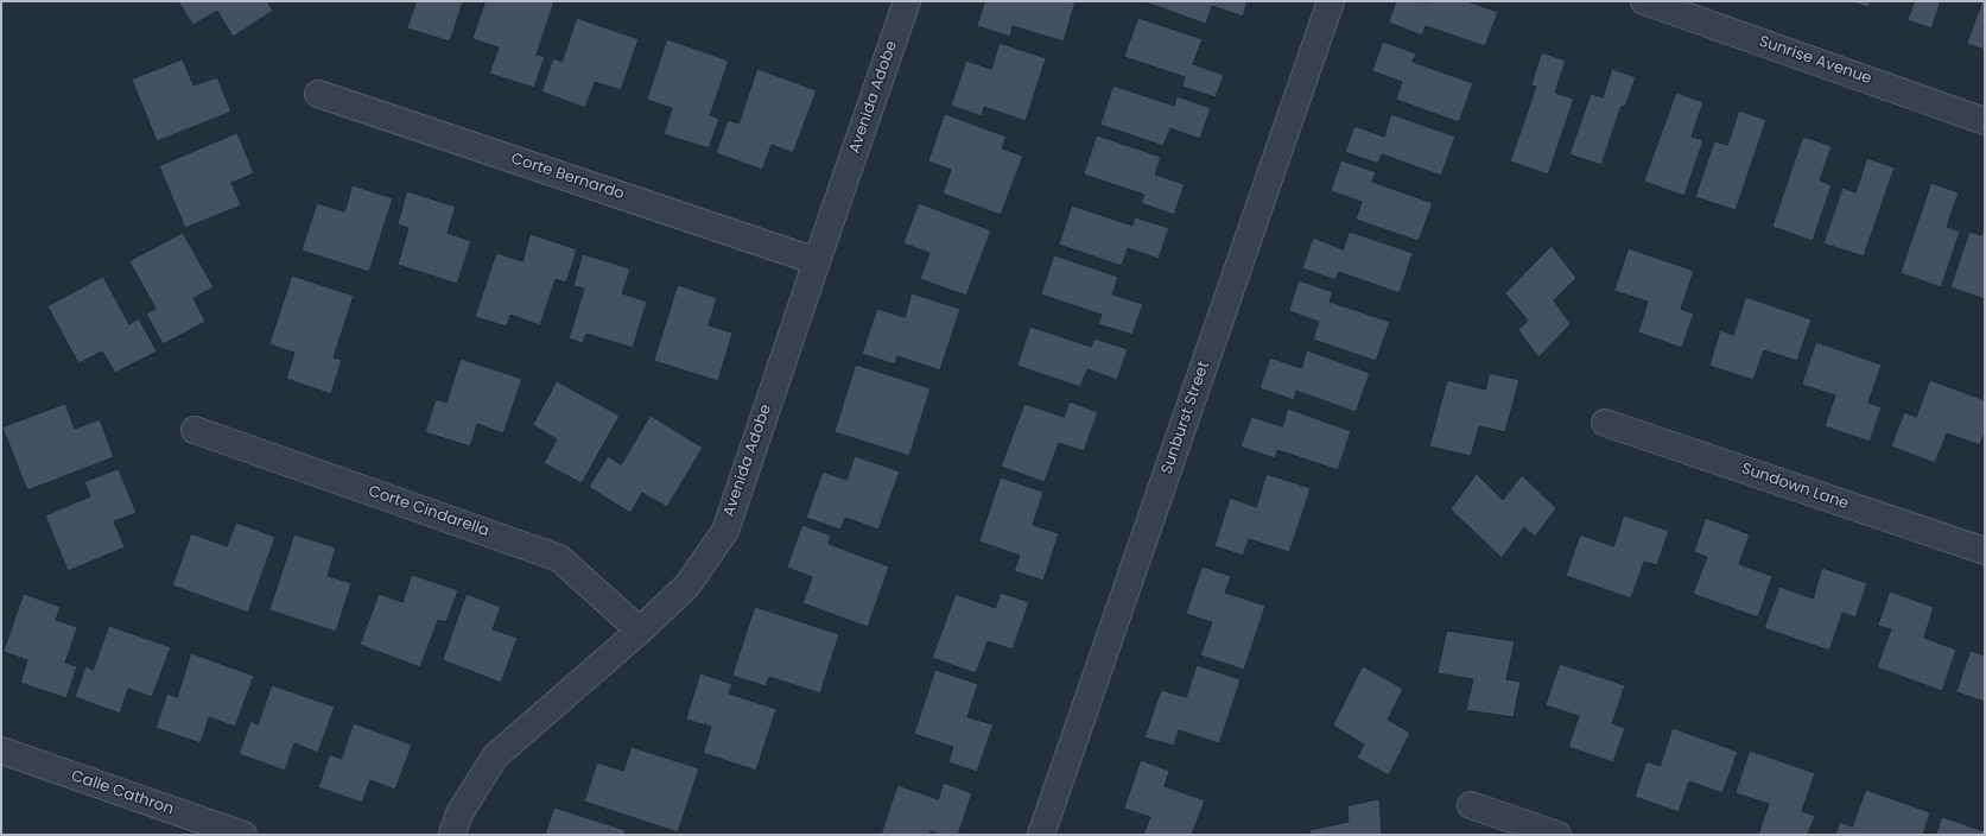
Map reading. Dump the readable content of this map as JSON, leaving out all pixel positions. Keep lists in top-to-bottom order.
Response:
{
  "streets": {
    "street": [
      "Sunrise Avenue",
      "Avenida Adobe",
      "Corte Bernardo",
      "Sunburst Street",
      "Sundown Lane",
      "Corte Cindarella",
      "Calle Cathron"
    ]
  },
  "crossings": [
    ["Avenida Adobe", "Corte Bernardo"],
    ["Avenida Adobe", "Corte Cindarella"]
  ]
}
